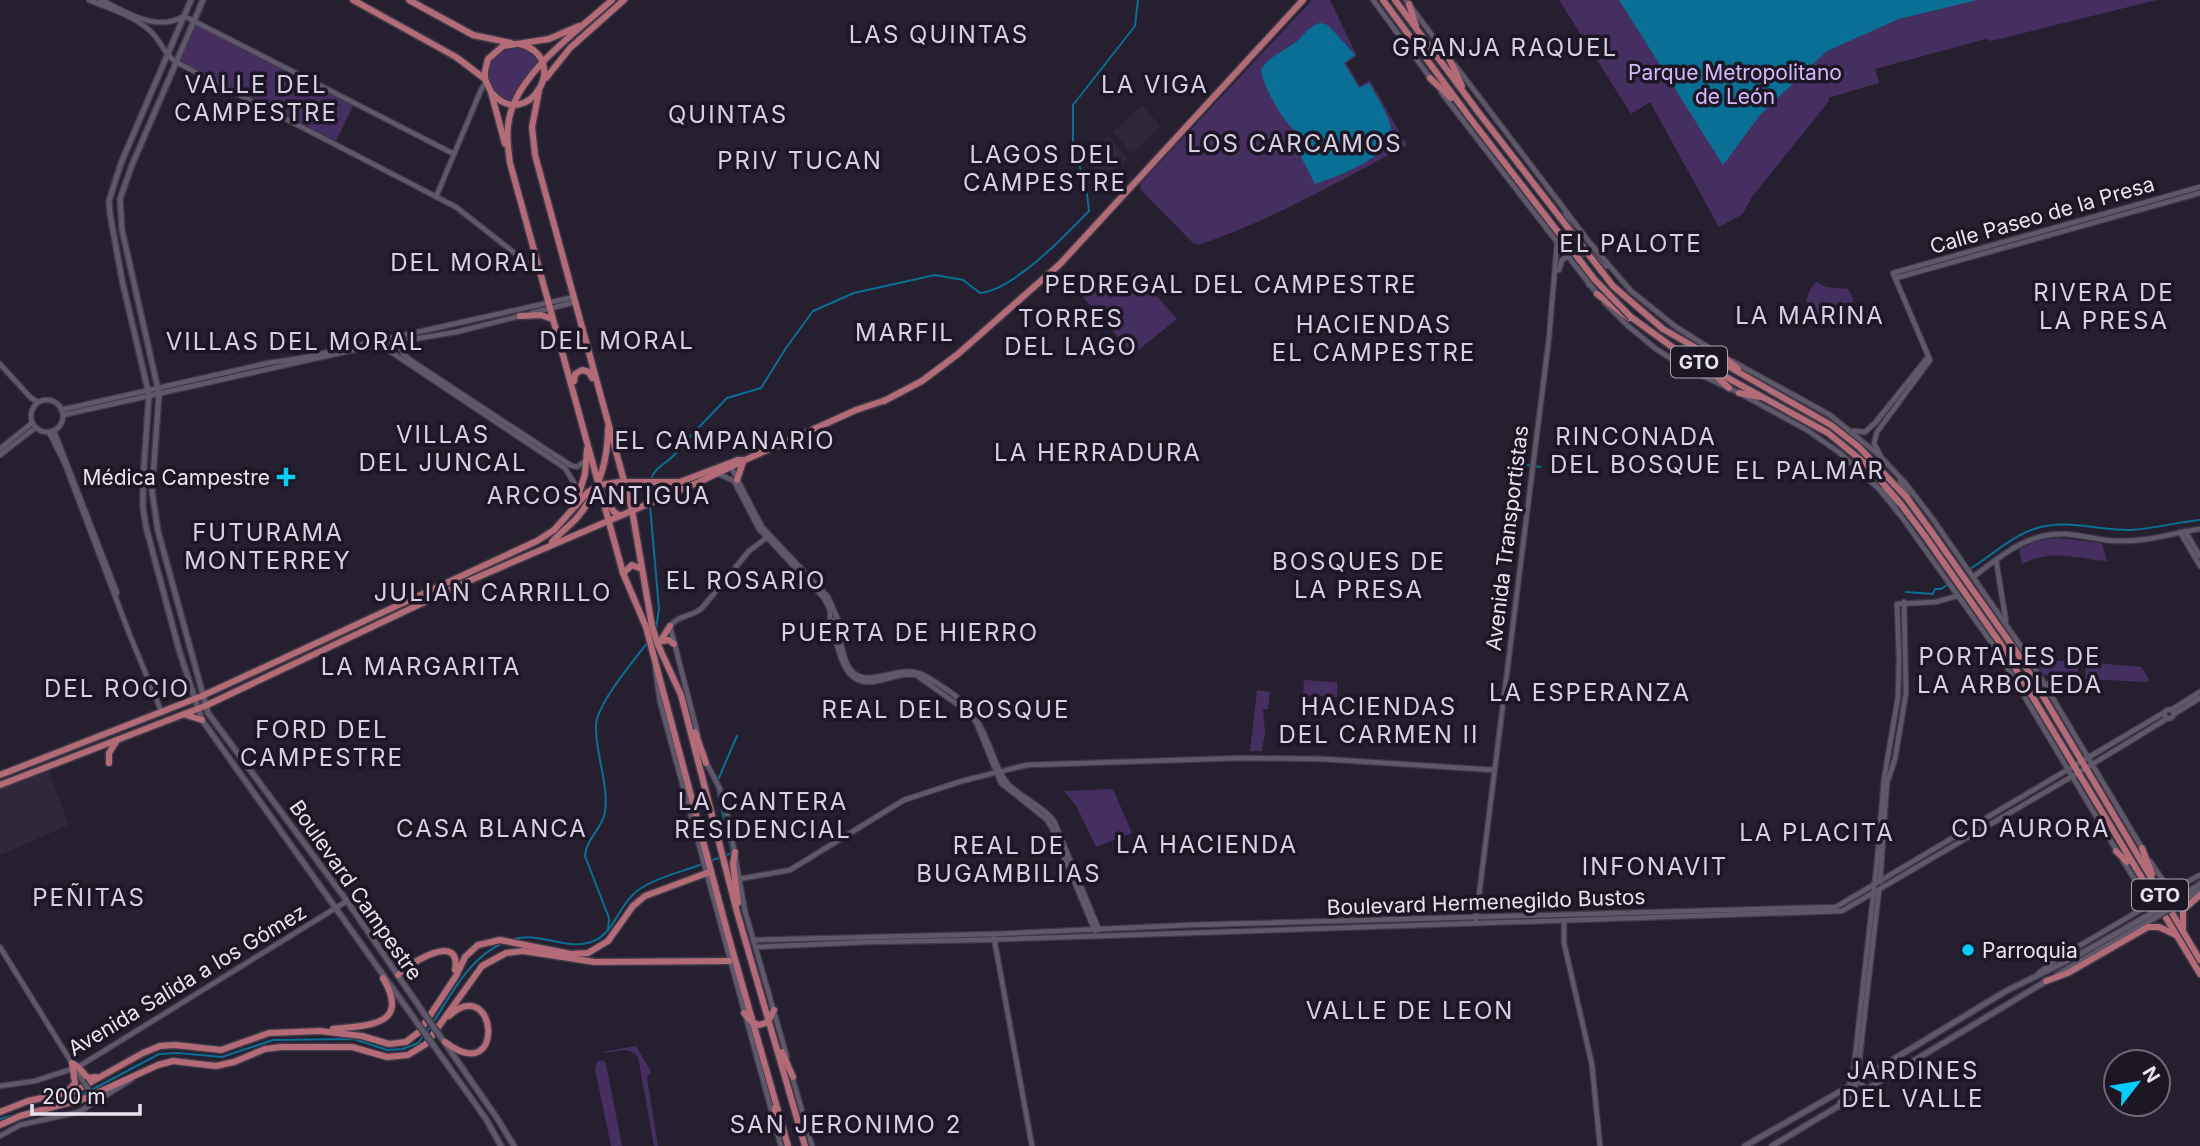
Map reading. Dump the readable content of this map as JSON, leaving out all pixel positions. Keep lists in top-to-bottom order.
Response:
{
  "streets": {
    "main road": ["GTO", "Boulevard Campestre"],
    "street": [
      "Calle Paseo de la Presa",
      "Avenida Transportistas",
      "Boulevard Hermenegildo Bustos",
      "Avenida Salida a los Gómez"
    ]
  },
  "crossings": [
    ["GTO", "Boulevard Hermenegildo Bustos"],
    ["Avenida Transportistas", "Boulevard Hermenegildo Bustos"],
    ["Boulevard Campestre", "Avenida Salida a los Gómez"]
  ],
  "districts": [
    "LAS QUINTAS",
    "GRANJA RAQUEL",
    "VALLE DEL CAMPESTRE",
    "LA VIGA",
    "QUINTAS",
    "LOS CARCAMOS",
    "LAGOS DEL CAMPESTRE",
    "PRIV TUCAN",
    "EL PALOTE",
    "DEL MORAL",
    "PEDREGAL DEL CAMPESTRE",
    "RIVERA DE LA PRESA",
    "LA MARINA",
    "TORRES DEL LAGO",
    "HACIENDAS EL CAMPESTRE",
    "MARFIL",
    "DEL MORAL",
    "VILLAS DEL MORAL",
    "VILLAS DEL JUNCAL",
    "RINCONADA DEL BOSQUE",
    "EL CAMPANARIO",
    "LA HERRADURA",
    "EL PALMAR",
    "ARCOS ANTIGUA",
    "FUTURAMA MONTERREY",
    "BOSQUES DE LA PRESA",
    "EL ROSARIO",
    "JULIAN CARRILLO",
    "PUERTA DE HIERRO",
    "PORTALES DE LA ARBOLEDA",
    "LA MARGARITA",
    "DEL ROCIO",
    "LA ESPERANZA",
    "HACIENDAS DEL CARMEN II",
    "REAL DEL BOSQUE",
    "FORD DEL CAMPESTRE",
    "LA CANTERA RESIDENCIAL",
    "CASA BLANCA",
    "CD AURORA",
    "LA PLACITA",
    "LA HACIENDA",
    "REAL DE BUGAMBILIAS",
    "INFONAVIT",
    "PEÑITAS",
    "VALLE DE LEON",
    "JARDINES DEL VALLE",
    "SAN JERONIMO 2"
  ],
  "parks": ["Parque Metropolitano de León"],
  "places": {
    "health": ["Médica Campestre"],
    "other": ["Parroquia"]
  },
  "scale_bar": "200 m",
  "north": "top right"
}
